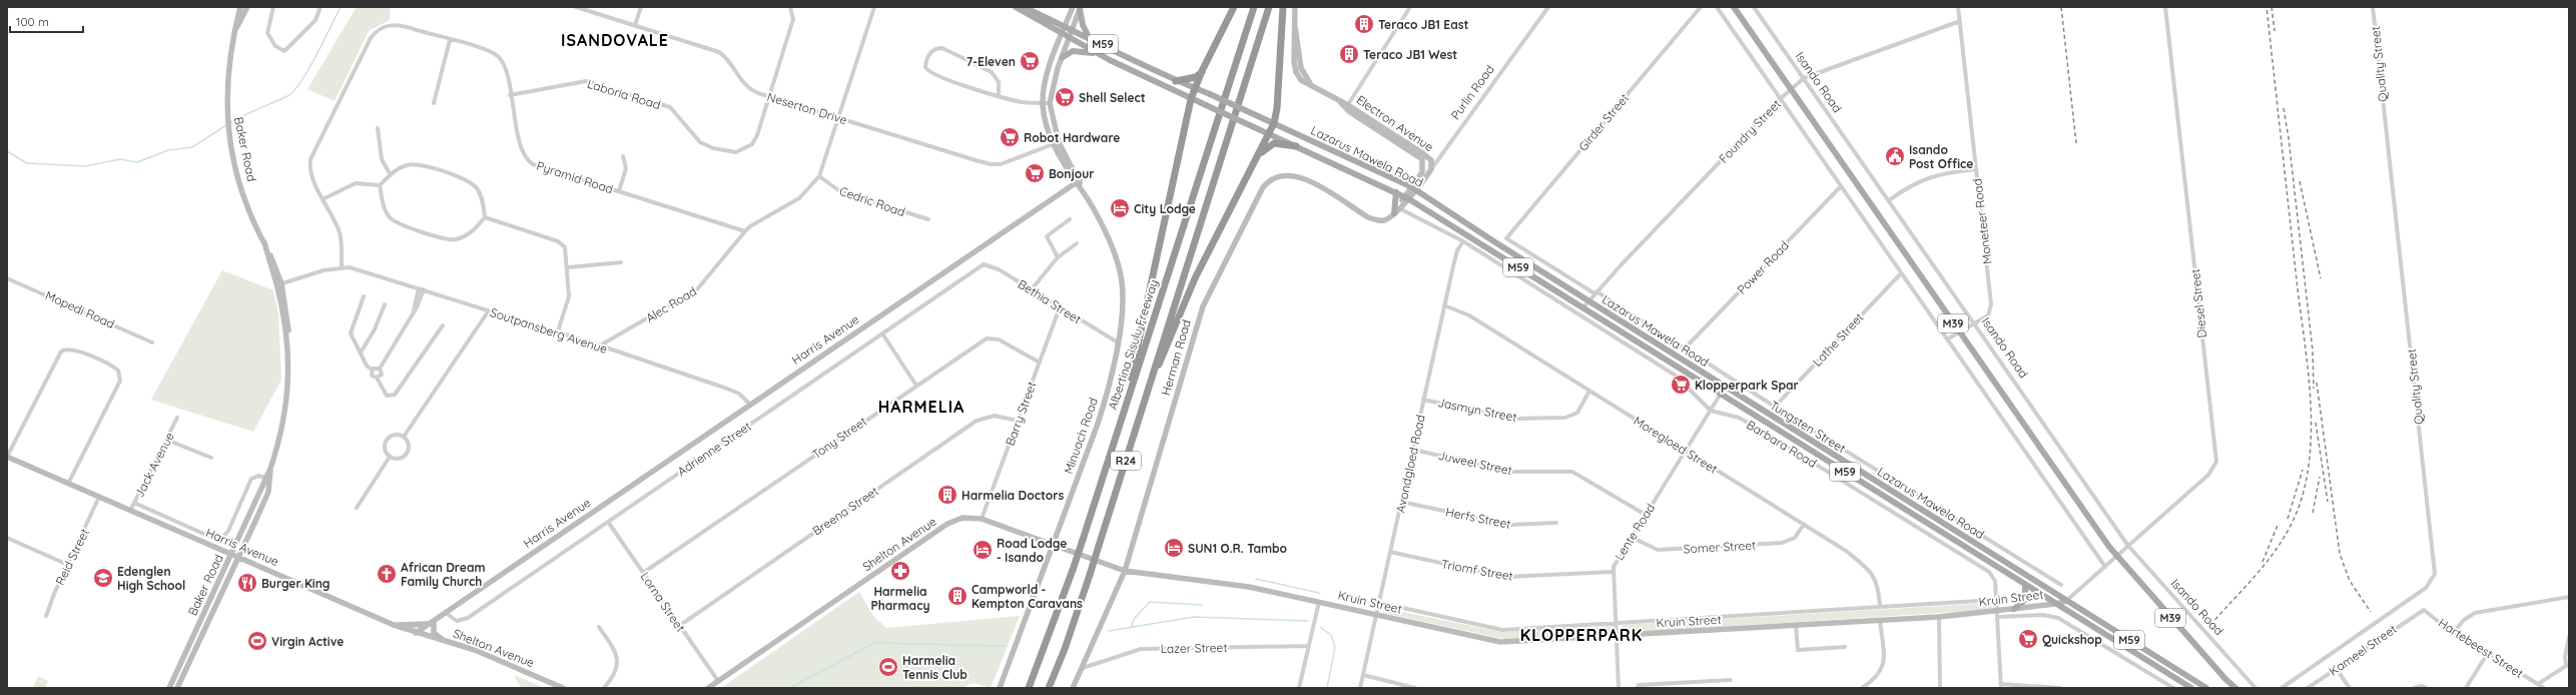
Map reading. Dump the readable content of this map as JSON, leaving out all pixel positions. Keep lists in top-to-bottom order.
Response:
{
  "streets": {
    "highway": ["Albertina Sisulu Freeway", "R24"],
    "main road": [
      "M59",
      "Purlin Road",
      "Electron Avenue",
      "Baker Road",
      "Lazarus Mawela Road",
      "M39",
      "Harris Avenue",
      "Herman Road",
      "Minuach Road",
      "Shelton Avenue",
      "Kruin Street"
    ],
    "street": [
      "Quality Street",
      "Isando Road",
      "Laboria Road",
      "Neserton Drive",
      "Girder Street",
      "Foundry Street",
      "Pyramid Road",
      "Cedric Road",
      "Moneteer Road",
      "Power Road",
      "Bethia Street",
      "Diesel Street",
      "Alec Road",
      "Mopedi Road",
      "Soutpansberg Avenue",
      "Lathe Street",
      "Jasmyn Street",
      "Barry Street",
      "Tungsten Street",
      "Tony Street",
      "Barbara Road",
      "Moregloed Street",
      "Adrienne Street",
      "Juweel Street",
      "Avondgloed Road",
      "Jack Avenue",
      "Breena Street",
      "Herfs Street",
      "Lente Road",
      "Somer Street",
      "Reid Street",
      "Triomf Street",
      "Lorna Street",
      "Lazer Street",
      "Hartebeest Street",
      "Kameel Street"
    ]
  },
  "crossings": [
    ["M59", "Lazarus Mawela Road"],
    ["Isando Road", "Foundry Street"],
    ["Isando Road", "Moneteer Road"],
    ["Isando Road", "Diesel Street"],
    ["Purlin Road", "Electron Avenue"],
    ["Purlin Road", "Lazarus Mawela Road"],
    ["Purlin Road", "Herman Road"],
    ["Laboria Road", "Neserton Drive"],
    ["Laboria Road", "Pyramid Road"],
    ["Neserton Drive", "Minuach Road"],
    ["Girder Street", "Tungsten Street"],
    ["Electron Avenue", "Lazarus Mawela Road"],
    ["Electron Avenue", "Herman Road"],
    ["Foundry Street", "Lazarus Mawela Road"],
    ["Foundry Street", "Moneteer Road"],
    ["Foundry Street", "M39"],
    ["Foundry Street", "Tungsten Street"],
    ["Baker Road", "Harris Avenue"],
    ["Lazarus Mawela Road", "Herman Road"],
    ["Lazarus Mawela Road", "Lente Road"],
    ["Lazarus Mawela Road", "Kruin Street"],
    ["Pyramid Road", "Alec Road"],
    ["Pyramid Road", "Soutpansberg Avenue"],
    ["Moneteer Road", "M39"],
    ["Power Road", "Tungsten Street"],
    ["Bethia Street", "Barry Street"],
    ["Bethia Street", "Minuach Road"],
    ["Bethia Street", "Adrienne Street"],
    ["Diesel Street", "M39"],
    ["Alec Road", "Soutpansberg Avenue"],
    ["Soutpansberg Avenue", "Harris Avenue"],
    ["Harris Avenue", "Minuach Road"],
    ["Harris Avenue", "Adrienne Street"],
    ["Harris Avenue", "Jack Avenue"],
    ["Harris Avenue", "Shelton Avenue"],
    ["Harris Avenue", "Reid Street"],
    ["Lathe Street", "Tungsten Street"],
    ["Herman Road", "Shelton Avenue"],
    ["Herman Road", "Kruin Street"],
    ["Herman Road", "Lazer Street"],
    ["Jasmyn Street", "Moregloed Street"],
    ["Jasmyn Street", "Avondgloed Road"],
    ["Barry Street", "Tony Street"],
    ["Barry Street", "Breena Street"],
    ["Barry Street", "Shelton Avenue"],
    ["Minuach Road", "Shelton Avenue"],
    ["Tony Street", "Lorna Street"],
    ["Barbara Road", "Lente Road"],
    ["Barbara Road", "Kruin Street"],
    ["Moregloed Street", "Avondgloed Road"],
    ["Moregloed Street", "Lente Road"],
    ["Moregloed Street", "Somer Street"],
    ["Moregloed Street", "Kruin Street"],
    ["Adrienne Street", "Lorna Street"],
    ["Juweel Street", "Avondgloed Road"],
    ["Juweel Street", "Lente Road"],
    ["Avondgloed Road", "Herfs Street"],
    ["Avondgloed Road", "Triomf Street"],
    ["Avondgloed Road", "Kruin Street"],
    ["Breena Street", "Lorna Street"],
    ["Lente Road", "Somer Street"],
    ["Lente Road", "Triomf Street"],
    ["Lente Road", "Kruin Street"],
    ["Shelton Avenue", "Kruin Street"],
    ["Shelton Avenue", "Lorna Street"],
    ["Hartebeest Street", "Kameel Street"]
  ],
  "districts": ["ISANDOVALE", "HARMELIA", "KLOPPERPARK"],
  "places": {
    "building": [
      "Teraco JB1 East",
      "Teraco JB1 West",
      "Harmelia Doctors",
      "Campworld - Kempton Caravans"
    ],
    "supermarket": [
      "7-Eleven",
      "Shell Select",
      "Robot Hardware",
      "Bonjour",
      "Klopperpark Spar",
      "Quickshop"
    ],
    "public building": ["Isando Post Office"],
    "hotel": ["City Lodge", "SUN1 O.R. Tambo", "Road Lodge - Isando"],
    "pharmacy": ["Harmelia Pharmacy"],
    "church": ["African Dream Family Church"],
    "school or university": ["Edenglen High School"],
    "restaurant": ["Burger King"],
    "sports": ["Virgin Active", "Harmelia Tennis Club"]
  },
  "scale_bar": "100 m"
}
